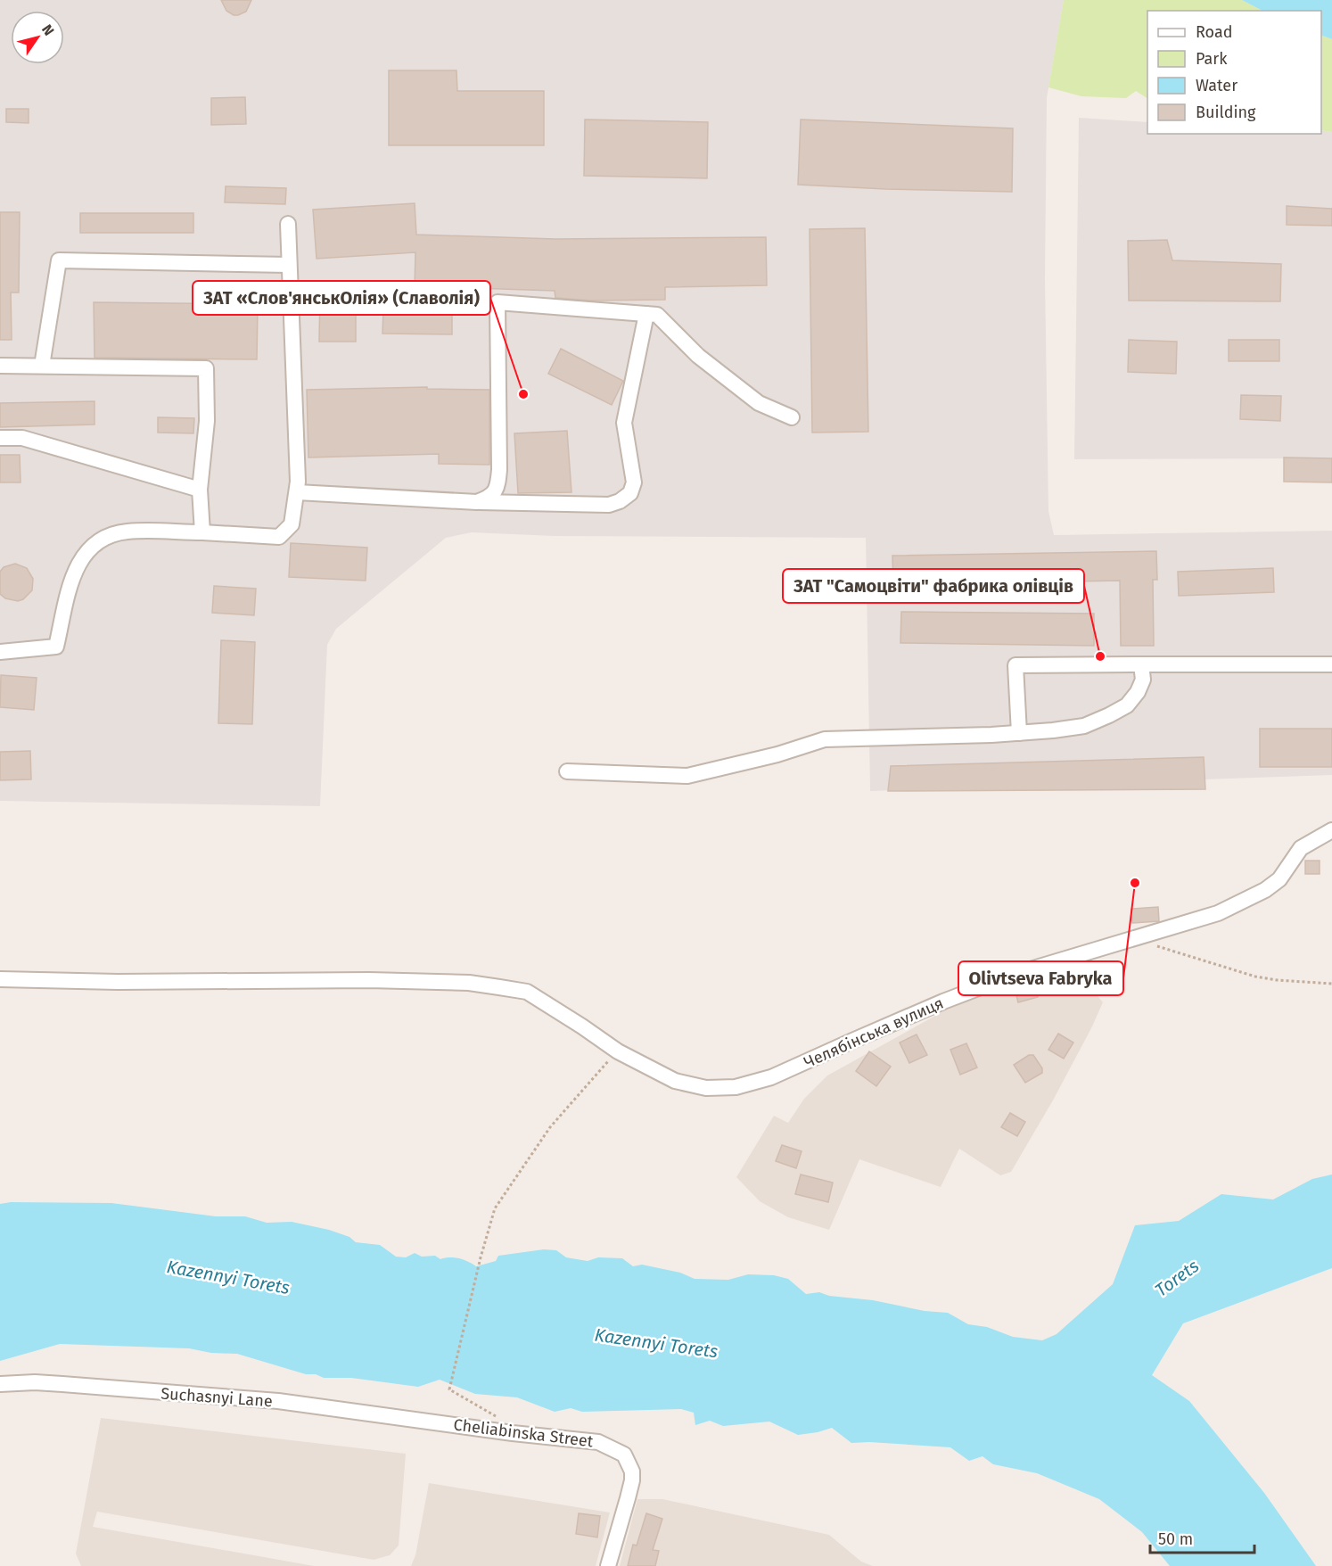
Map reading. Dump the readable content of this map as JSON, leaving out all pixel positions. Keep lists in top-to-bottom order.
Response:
{
  "streets": {
    "street": ["Челябінська вулиця", "Suchasnyi Lane", "Cheliabinska Street"]
  },
  "crossings": [
    ["Suchasnyi Lane", "Cheliabinska Street"]
  ],
  "water": ["Kazennyi Torets", "Torets"],
  "places": ["ЗАТ «Слов'янськОлія» (Славолія)", "ЗАТ \"Самоцвіти\" фабрика олівців", "Olivtseva Fabryka"],
  "legend": [
    "Road",
    "Park",
    "Water",
    "Building"
  ],
  "scale_bar": "50 m",
  "north": "top right"
}
